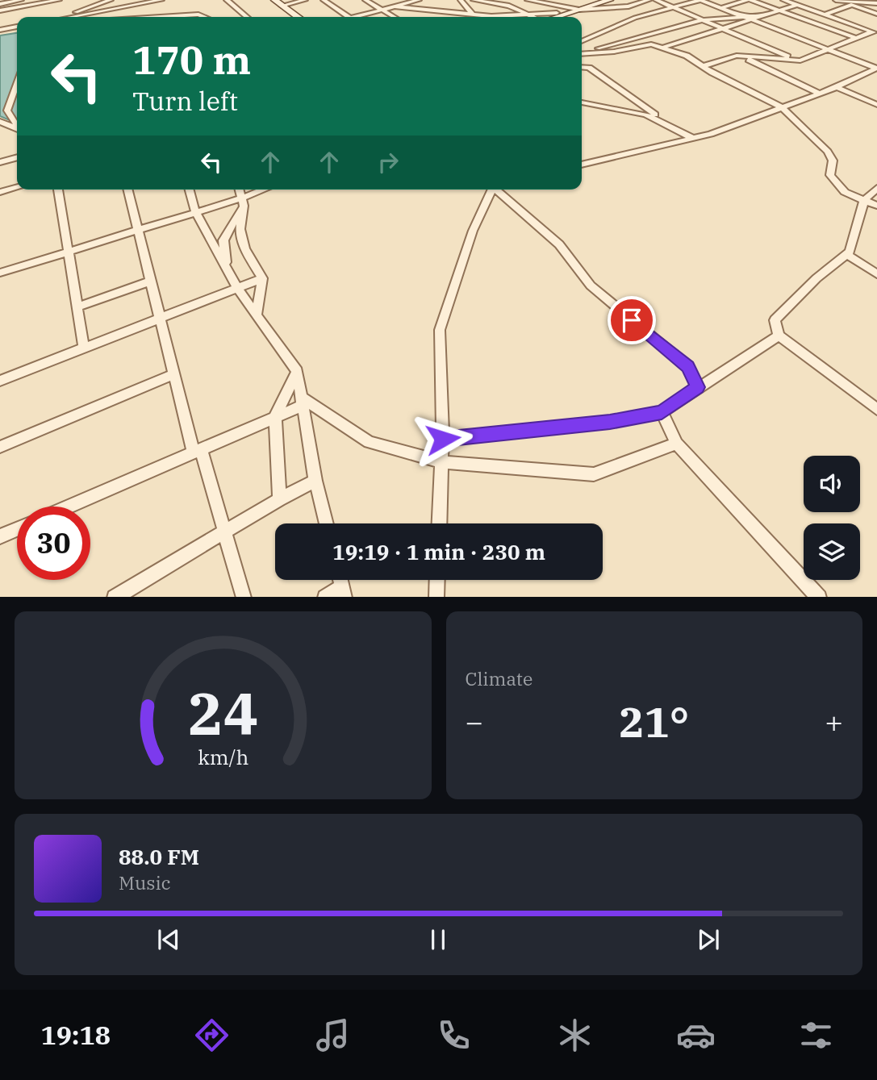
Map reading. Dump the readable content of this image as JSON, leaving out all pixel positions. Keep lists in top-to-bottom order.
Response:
{
  "page": {
    "turn": ["170 m", "Turn left"],
    "limit": "30",
    "trip": "19:19 · 1 min · 230 m",
    "tile": "Climate",
    "heat": ["−", "21°", "+"],
    "song": ["88.0 FM", "Music"],
    "tabs": "19:18",
    "gauge": ["24", "km/h"]
  }
}
